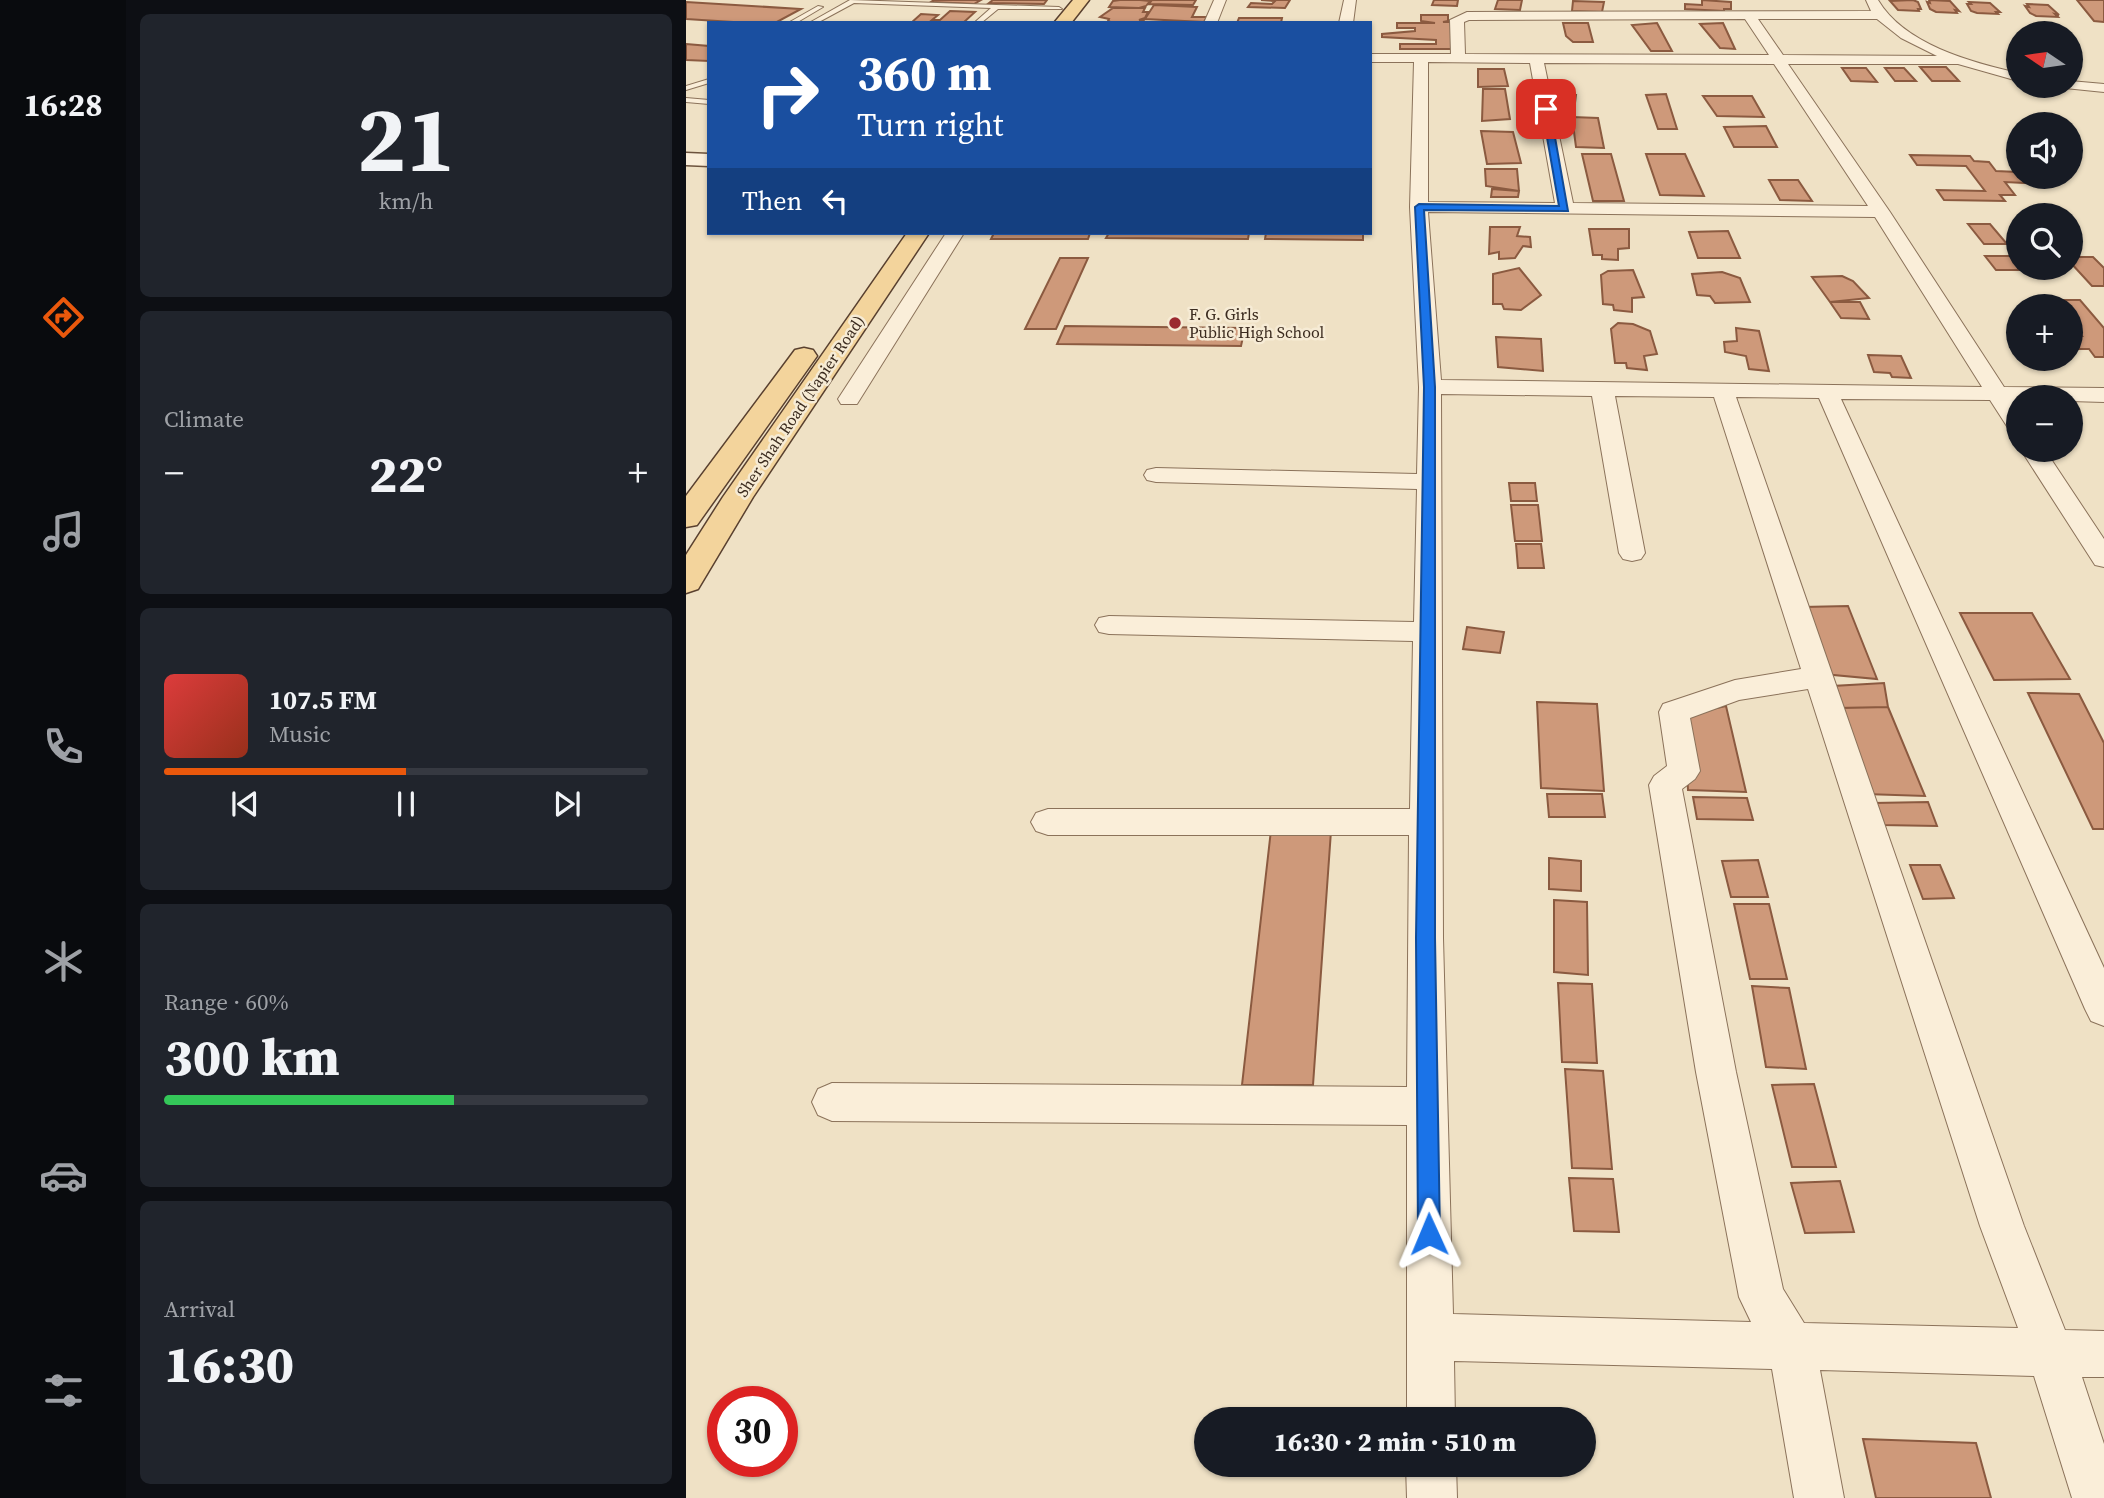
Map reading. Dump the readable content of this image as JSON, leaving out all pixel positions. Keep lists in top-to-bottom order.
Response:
{
  "streets": {
    "main road": ["Sher Shah Road (Napier Road)"]
  },
  "places": ["F. G. Girls Public High School"],
  "north": "left",
  "page": {
    "tabs": "16:28",
    "tile": [
      ["21", "km/h"],
      "Climate",
      ["Range · 60%", "300 km"],
      ["Arrival", "16:30"]
    ],
    "map_buttons": ["+", "−"],
    "turn": ["360 m", "Turn right"],
    "then": "Then",
    "heat": ["−", "22°", "+"],
    "song": ["107.5 FM", "Music"],
    "limit": "30",
    "trip": "16:30 · 2 min · 510 m"
  }
}
